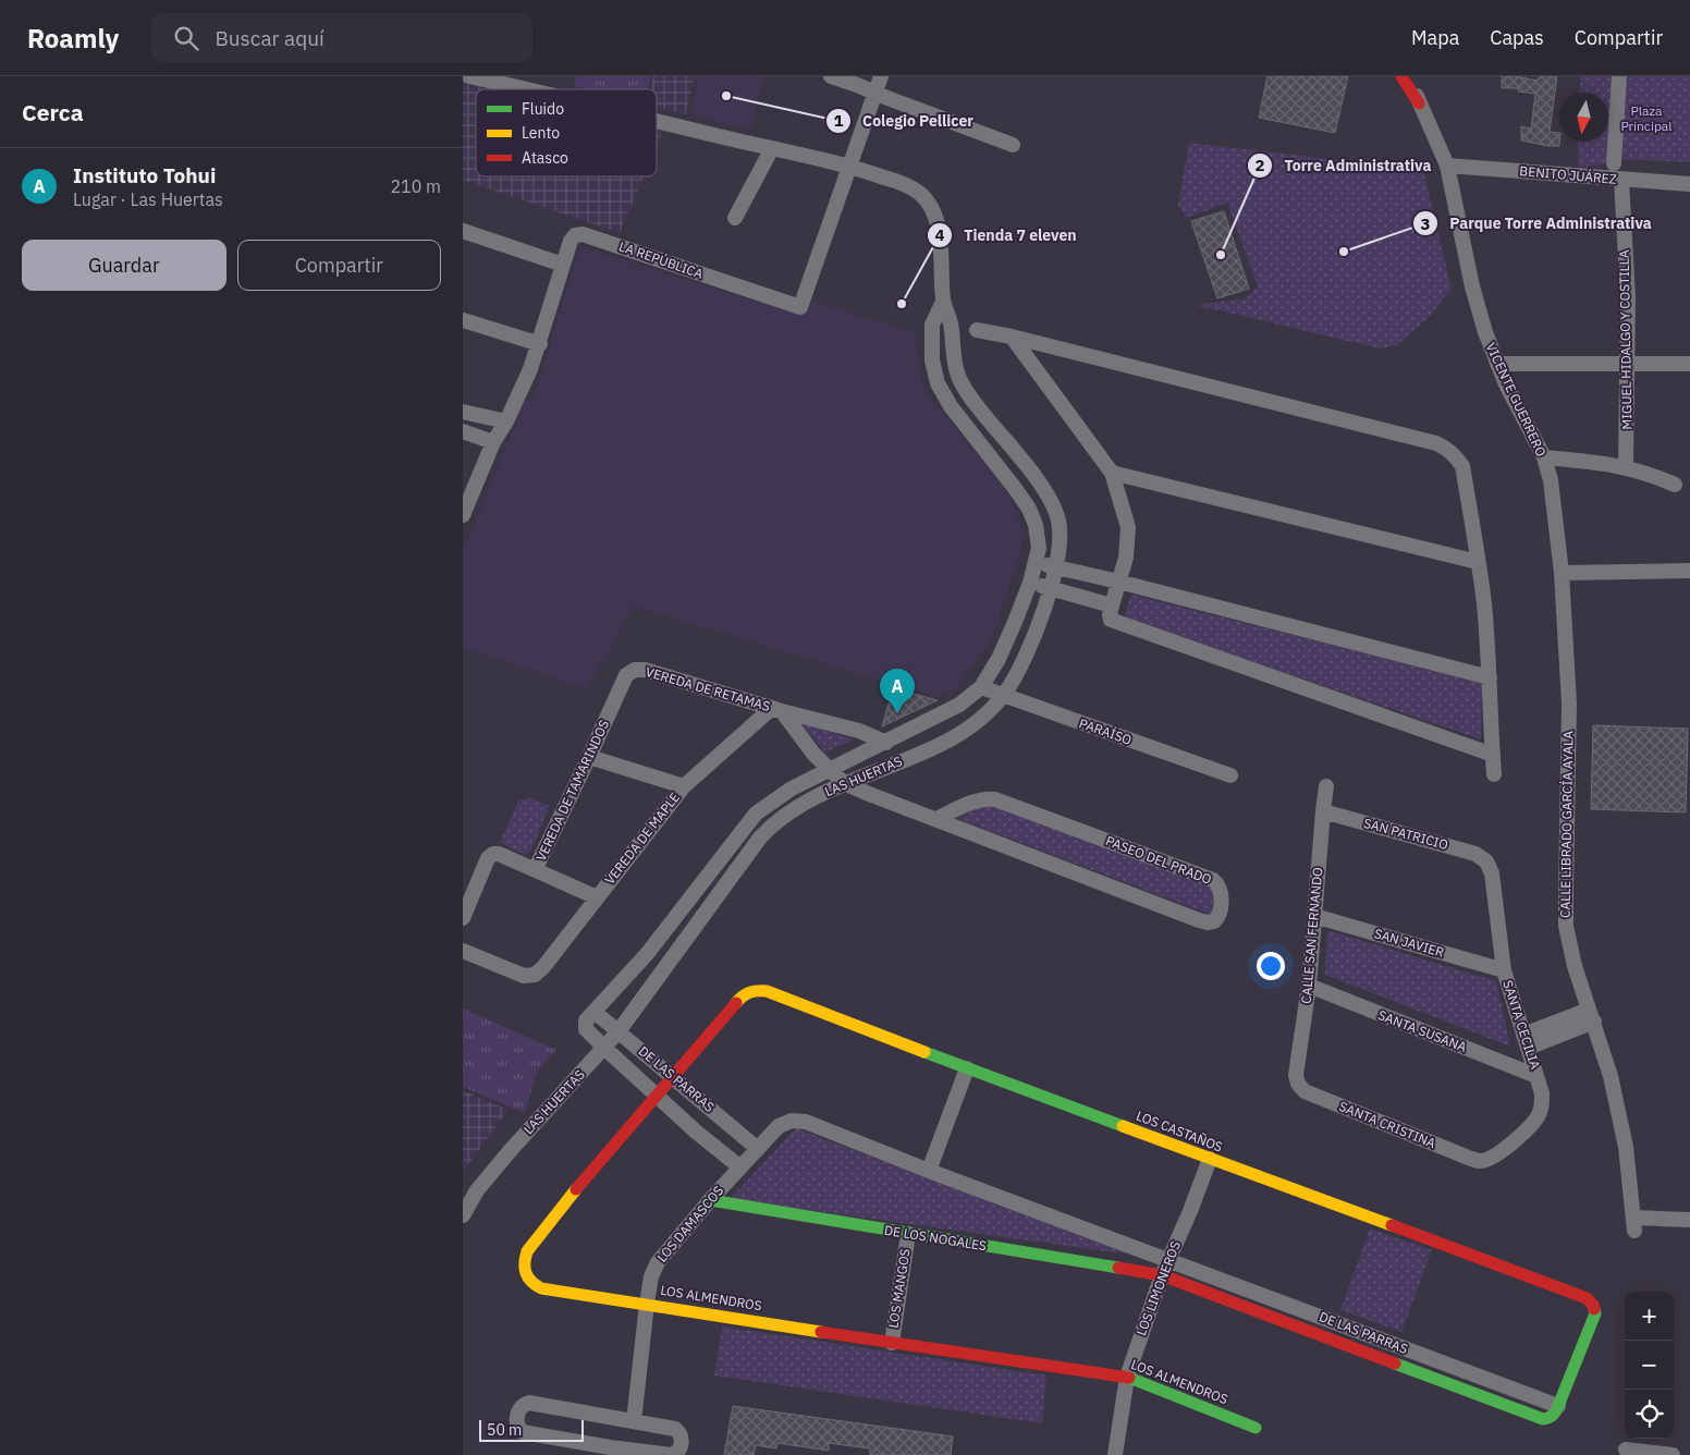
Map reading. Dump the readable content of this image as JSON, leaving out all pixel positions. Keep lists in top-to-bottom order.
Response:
{
  "streets": {
    "street": [
      "BENITO JUÁREZ",
      "LA REPÚBLICA",
      "MIGUEL HIDALGO Y COSTILLA",
      "VICENTE GUERRERO",
      "VEREDA DE RETAMAS",
      "PARAÍSO",
      "LAS HUERTAS",
      "VEREDA DE TAMARINDOS",
      "CALLE LIBRADO GARCÍA AYALA",
      "SAN PATRICIO",
      "VEREDA DE MAPLE",
      "PASEO DEL PRADO",
      "CALLE SAN FERNANDO",
      "SAN JAVIER",
      "SANTA CECILIA",
      "SANTA SUSANA",
      "DE LAS PARRAS",
      "SANTA CRISTINA",
      "LOS CASTAÑOS",
      "LOS DAMASCOS",
      "DE LOS NOGALES",
      "LOS MANGOS",
      "LOS LIMONEROS",
      "LOS ALMENDROS"
    ]
  },
  "crossings": [
    ["BENITO JUÁREZ", "MIGUEL HIDALGO Y COSTILLA"],
    ["BENITO JUÁREZ", "VICENTE GUERRERO"],
    ["LA REPÚBLICA", "LAS HUERTAS"],
    ["VICENTE GUERRERO", "CALLE LIBRADO GARCÍA AYALA"],
    ["VEREDA DE RETAMAS", "LAS HUERTAS"],
    ["VEREDA DE RETAMAS", "VEREDA DE TAMARINDOS"],
    ["VEREDA DE RETAMAS", "VEREDA DE MAPLE"],
    ["VEREDA DE RETAMAS", "PASEO DEL PRADO"],
    ["PARAÍSO", "LAS HUERTAS"],
    ["LAS HUERTAS", "PASEO DEL PRADO"],
    ["LAS HUERTAS", "DE LAS PARRAS"],
    ["SAN PATRICIO", "CALLE SAN FERNANDO"],
    ["SAN PATRICIO", "SANTA CECILIA"],
    ["CALLE SAN FERNANDO", "SAN JAVIER"],
    ["CALLE SAN FERNANDO", "SANTA SUSANA"],
    ["CALLE SAN FERNANDO", "SANTA CRISTINA"],
    ["SAN JAVIER", "SANTA CECILIA"],
    ["SANTA CECILIA", "SANTA SUSANA"],
    ["SANTA CECILIA", "SANTA CRISTINA"],
    ["DE LAS PARRAS", "LOS CASTAÑOS"],
    ["DE LAS PARRAS", "LOS DAMASCOS"],
    ["DE LAS PARRAS", "DE LOS NOGALES"],
    ["DE LAS PARRAS", "LOS LIMONEROS"],
    ["DE LAS PARRAS", "LOS ALMENDROS"],
    ["LOS CASTAÑOS", "LOS LIMONEROS"],
    ["LOS CASTAÑOS", "LOS ALMENDROS"],
    ["LOS DAMASCOS", "DE LOS NOGALES"],
    ["LOS DAMASCOS", "LOS ALMENDROS"],
    ["DE LOS NOGALES", "LOS MANGOS"],
    ["DE LOS NOGALES", "LOS LIMONEROS"],
    ["LOS MANGOS", "LOS ALMENDROS"],
    ["LOS LIMONEROS", "LOS ALMENDROS"]
  ],
  "parks": ["Plaza Principal"],
  "places": [
    "Colegio Pellicer",
    "Parque Torre Administrativa",
    "Torre Administrativa",
    "Tienda 7 eleven"
  ],
  "legend": ["Fluido", "Lento", "Atasco"],
  "scale_bar": "50 m",
  "north": "bottom",
  "page": {
    "header": "Roamly",
    "search": "Buscar aquí",
    "nav": ["Mapa", "Capas", "Compartir"],
    "heading": "Cerca",
    "list": [
      {
        "mark": "A",
        "name": "Instituto Tohui",
        "note": "Lugar · Las Huertas",
        "value": "210 m"
      }
    ],
    "buttons": ["Guardar", "Compartir"],
    "pins": "A",
    "map_buttons": ["+", "−"],
    "scale": "50 m"
  }
}
